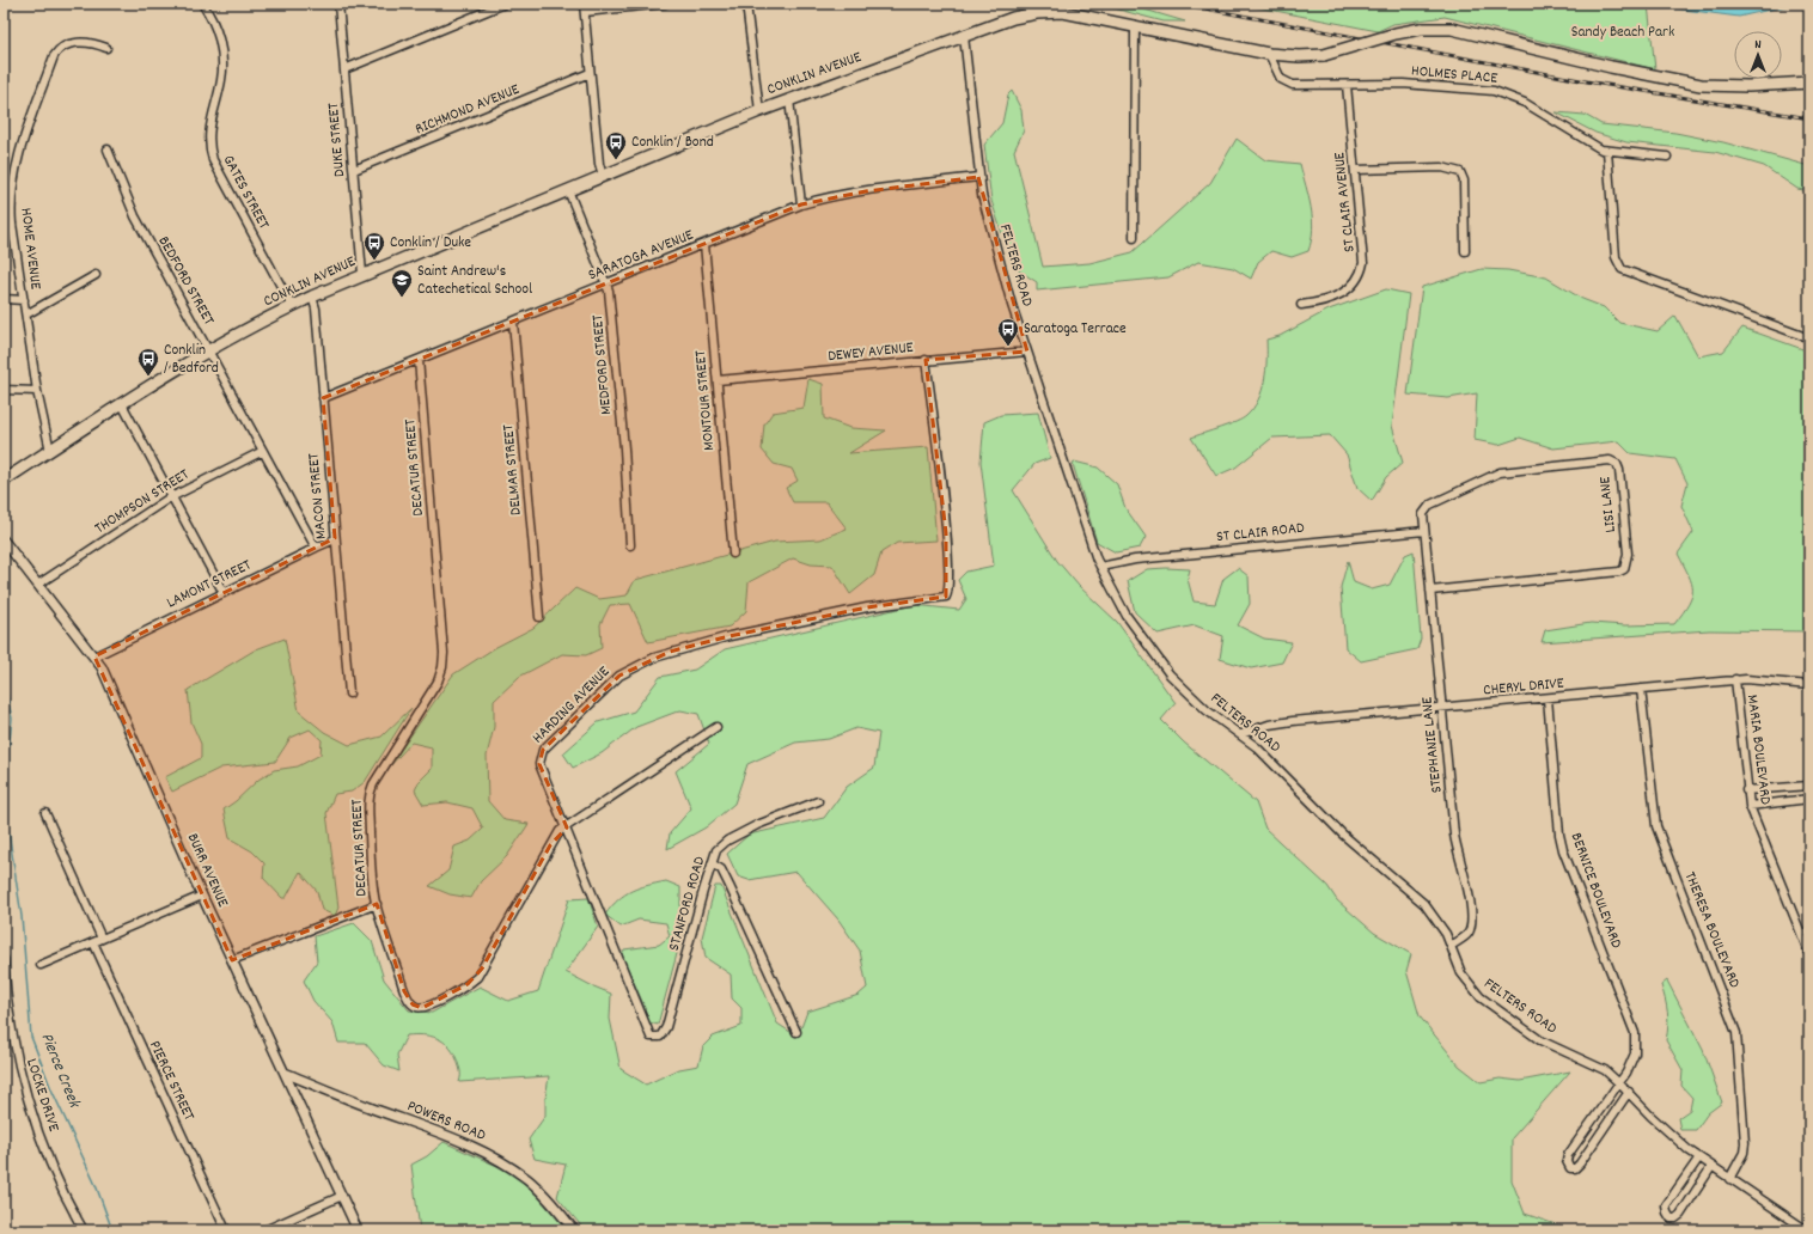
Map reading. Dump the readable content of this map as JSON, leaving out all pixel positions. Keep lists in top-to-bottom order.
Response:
{
  "streets": {
    "main road": ["CONKLIN AVENUE"],
    "street": [
      "HOLMES PLACE",
      "RICHMOND AVENUE",
      "DUKE STREET",
      "GATES STREET",
      "ST CLAIR AVENUE",
      "HOME AVENUE",
      "SARATOGA AVENUE",
      "FELTERS ROAD",
      "BEDFORD STREET",
      "DEWEY AVENUE",
      "MEDFORD STREET",
      "MONTOUR STREET",
      "DECATUR STREET",
      "DELMAR STREET",
      "MACON STREET",
      "THOMPSON STREET",
      "LISI LANE",
      "ST CLAIR ROAD",
      "LAMONT STREET",
      "CHERYL DRIVE",
      "HARDING AVENUE",
      "STEPHANIE LANE",
      "MARIA BOULEVARD",
      "BURR AVENUE",
      "BERNICE BOULEVARD",
      "STANFORD ROAD",
      "THERESA BOULEVARD",
      "PIERCE STREET",
      "LOCKE DRIVE",
      "POWERS ROAD"
    ]
  },
  "crossings": [
    ["CONKLIN AVENUE", "HOLMES PLACE"],
    ["CONKLIN AVENUE", "DUKE STREET"],
    ["CONKLIN AVENUE", "GATES STREET"],
    ["CONKLIN AVENUE", "HOME AVENUE"],
    ["CONKLIN AVENUE", "FELTERS ROAD"],
    ["CONKLIN AVENUE", "BEDFORD STREET"],
    ["CONKLIN AVENUE", "MEDFORD STREET"],
    ["CONKLIN AVENUE", "MACON STREET"],
    ["HOLMES PLACE", "ST CLAIR AVENUE"],
    ["RICHMOND AVENUE", "DUKE STREET"],
    ["SARATOGA AVENUE", "FELTERS ROAD"],
    ["SARATOGA AVENUE", "MEDFORD STREET"],
    ["SARATOGA AVENUE", "MONTOUR STREET"],
    ["SARATOGA AVENUE", "DECATUR STREET"],
    ["SARATOGA AVENUE", "DELMAR STREET"],
    ["SARATOGA AVENUE", "MACON STREET"],
    ["FELTERS ROAD", "DEWEY AVENUE"],
    ["FELTERS ROAD", "ST CLAIR ROAD"],
    ["FELTERS ROAD", "CHERYL DRIVE"],
    ["FELTERS ROAD", "STEPHANIE LANE"],
    ["FELTERS ROAD", "BERNICE BOULEVARD"],
    ["FELTERS ROAD", "THERESA BOULEVARD"],
    ["BEDFORD STREET", "THOMPSON STREET"],
    ["BEDFORD STREET", "LAMONT STREET"],
    ["DEWEY AVENUE", "MONTOUR STREET"],
    ["DEWEY AVENUE", "HARDING AVENUE"],
    ["DECATUR STREET", "HARDING AVENUE"],
    ["MACON STREET", "LAMONT STREET"],
    ["THOMPSON STREET", "BURR AVENUE"],
    ["LISI LANE", "ST CLAIR ROAD"],
    ["LISI LANE", "STEPHANIE LANE"],
    ["ST CLAIR ROAD", "STEPHANIE LANE"],
    ["LAMONT STREET", "BURR AVENUE"],
    ["CHERYL DRIVE", "STEPHANIE LANE"],
    ["CHERYL DRIVE", "MARIA BOULEVARD"],
    ["CHERYL DRIVE", "BERNICE BOULEVARD"],
    ["CHERYL DRIVE", "THERESA BOULEVARD"],
    ["HARDING AVENUE", "STANFORD ROAD"],
    ["BURR AVENUE", "POWERS ROAD"]
  ],
  "water": ["Pierce Creek"],
  "parks": ["Sandy Beach Park"],
  "places": {
    "bus stop": [
      "Conklin / Bond",
      "Conklin / Duke",
      "Saratoga Terrace",
      "Conklin / Bedford"
    ],
    "school or university": ["Saint Andrew's Catechetical School"]
  },
  "north": "top"
}
